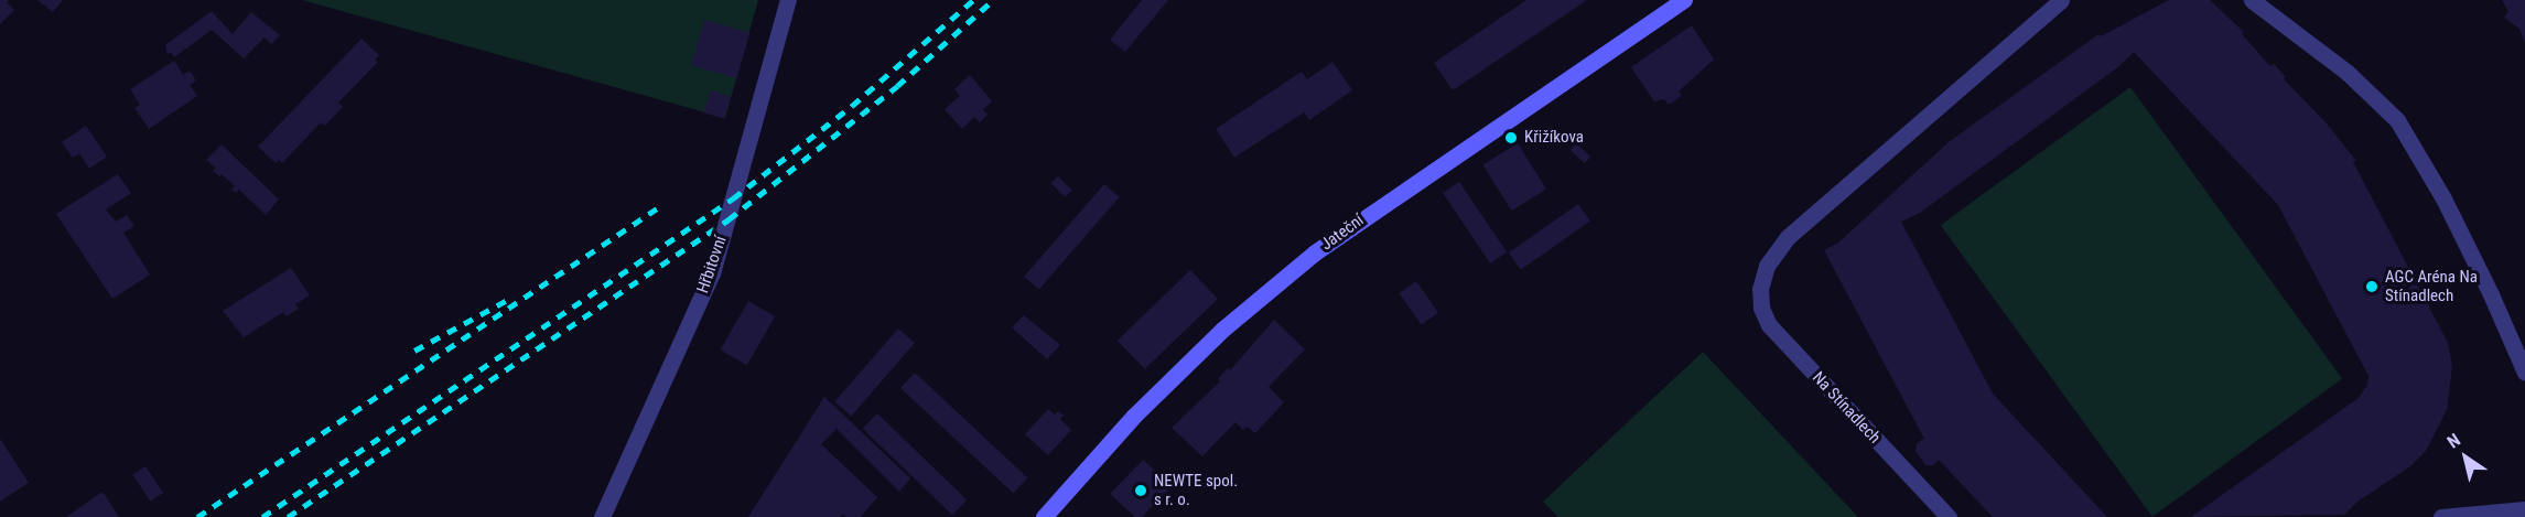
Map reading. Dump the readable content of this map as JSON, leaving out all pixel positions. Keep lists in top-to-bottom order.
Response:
{
  "streets": {
    "main road": ["Jateční"],
    "street": ["Hřbitovní", "Na Stínadlech"]
  },
  "places": ["Křižíkova", "AGC Aréna Na Stínadlech", "NEWTE spol. s r. o."],
  "north": "top left"
}
